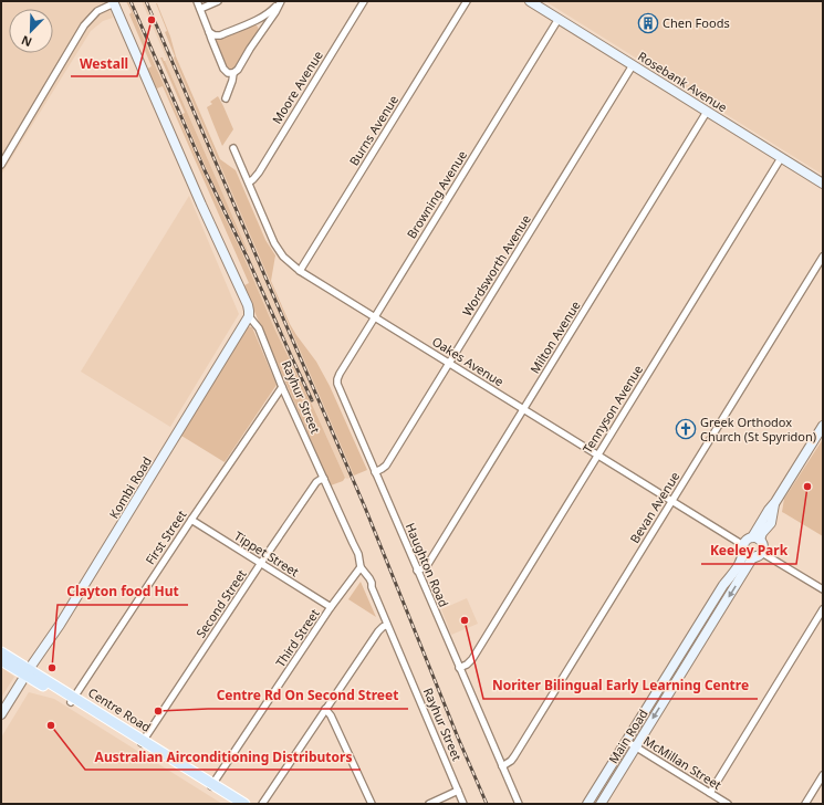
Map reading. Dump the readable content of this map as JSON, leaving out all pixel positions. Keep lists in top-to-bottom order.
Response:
{
  "streets": {
    "main road": [
      "Rosebank Avenue",
      "Rayhur Street",
      "Kombi Road",
      "Centre Road",
      "Main Road"
    ],
    "street": [
      "Moore Avenue",
      "Burns Avenue",
      "Browning Avenue",
      "Wordsworth Avenue",
      "Milton Avenue",
      "Oakes Avenue",
      "Tennyson Avenue",
      "Bevan Avenue",
      "First Street",
      "Tippet Street",
      "Haughton Road",
      "Second Street",
      "Third Street",
      "McMillan Street"
    ]
  },
  "crossings": [
    ["Rosebank Avenue", "Browning Avenue"],
    ["Rosebank Avenue", "Wordsworth Avenue"],
    ["Rosebank Avenue", "Milton Avenue"],
    ["Rosebank Avenue", "Tennyson Avenue"],
    ["Moore Avenue", "Oakes Avenue"],
    ["Burns Avenue", "Oakes Avenue"],
    ["Browning Avenue", "Oakes Avenue"],
    ["Browning Avenue", "Haughton Road"],
    ["Wordsworth Avenue", "Oakes Avenue"],
    ["Wordsworth Avenue", "Haughton Road"],
    ["Milton Avenue", "Oakes Avenue"],
    ["Milton Avenue", "Haughton Road"],
    ["Oakes Avenue", "Tennyson Avenue"],
    ["Oakes Avenue", "Bevan Avenue"],
    ["Oakes Avenue", "Main Road"],
    ["Rayhur Street", "Kombi Road"],
    ["Rayhur Street", "First Street"],
    ["Rayhur Street", "Second Street"],
    ["Rayhur Street", "Third Street"],
    ["Tennyson Avenue", "Haughton Road"],
    ["Kombi Road", "Centre Road"],
    ["Bevan Avenue", "Haughton Road"],
    ["First Street", "Tippet Street"],
    ["First Street", "Centre Road"],
    ["Tippet Street", "Second Street"],
    ["Tippet Street", "Third Street"],
    ["Second Street", "Centre Road"],
    ["Third Street", "Centre Road"],
    ["Main Road", "McMillan Street"]
  ],
  "places": {
    "other": [
      "Westall",
      "Keeley Park",
      "Noriter Bilingual Early Learning Centre",
      "Clayton food Hut",
      "Centre Rd On Second Street",
      "Australian Airconditioning Distributors"
    ],
    "building": ["Chen Foods"],
    "church": ["Greek Orthodox Church (St Spyridon)"]
  },
  "north": "bottom left"
}
